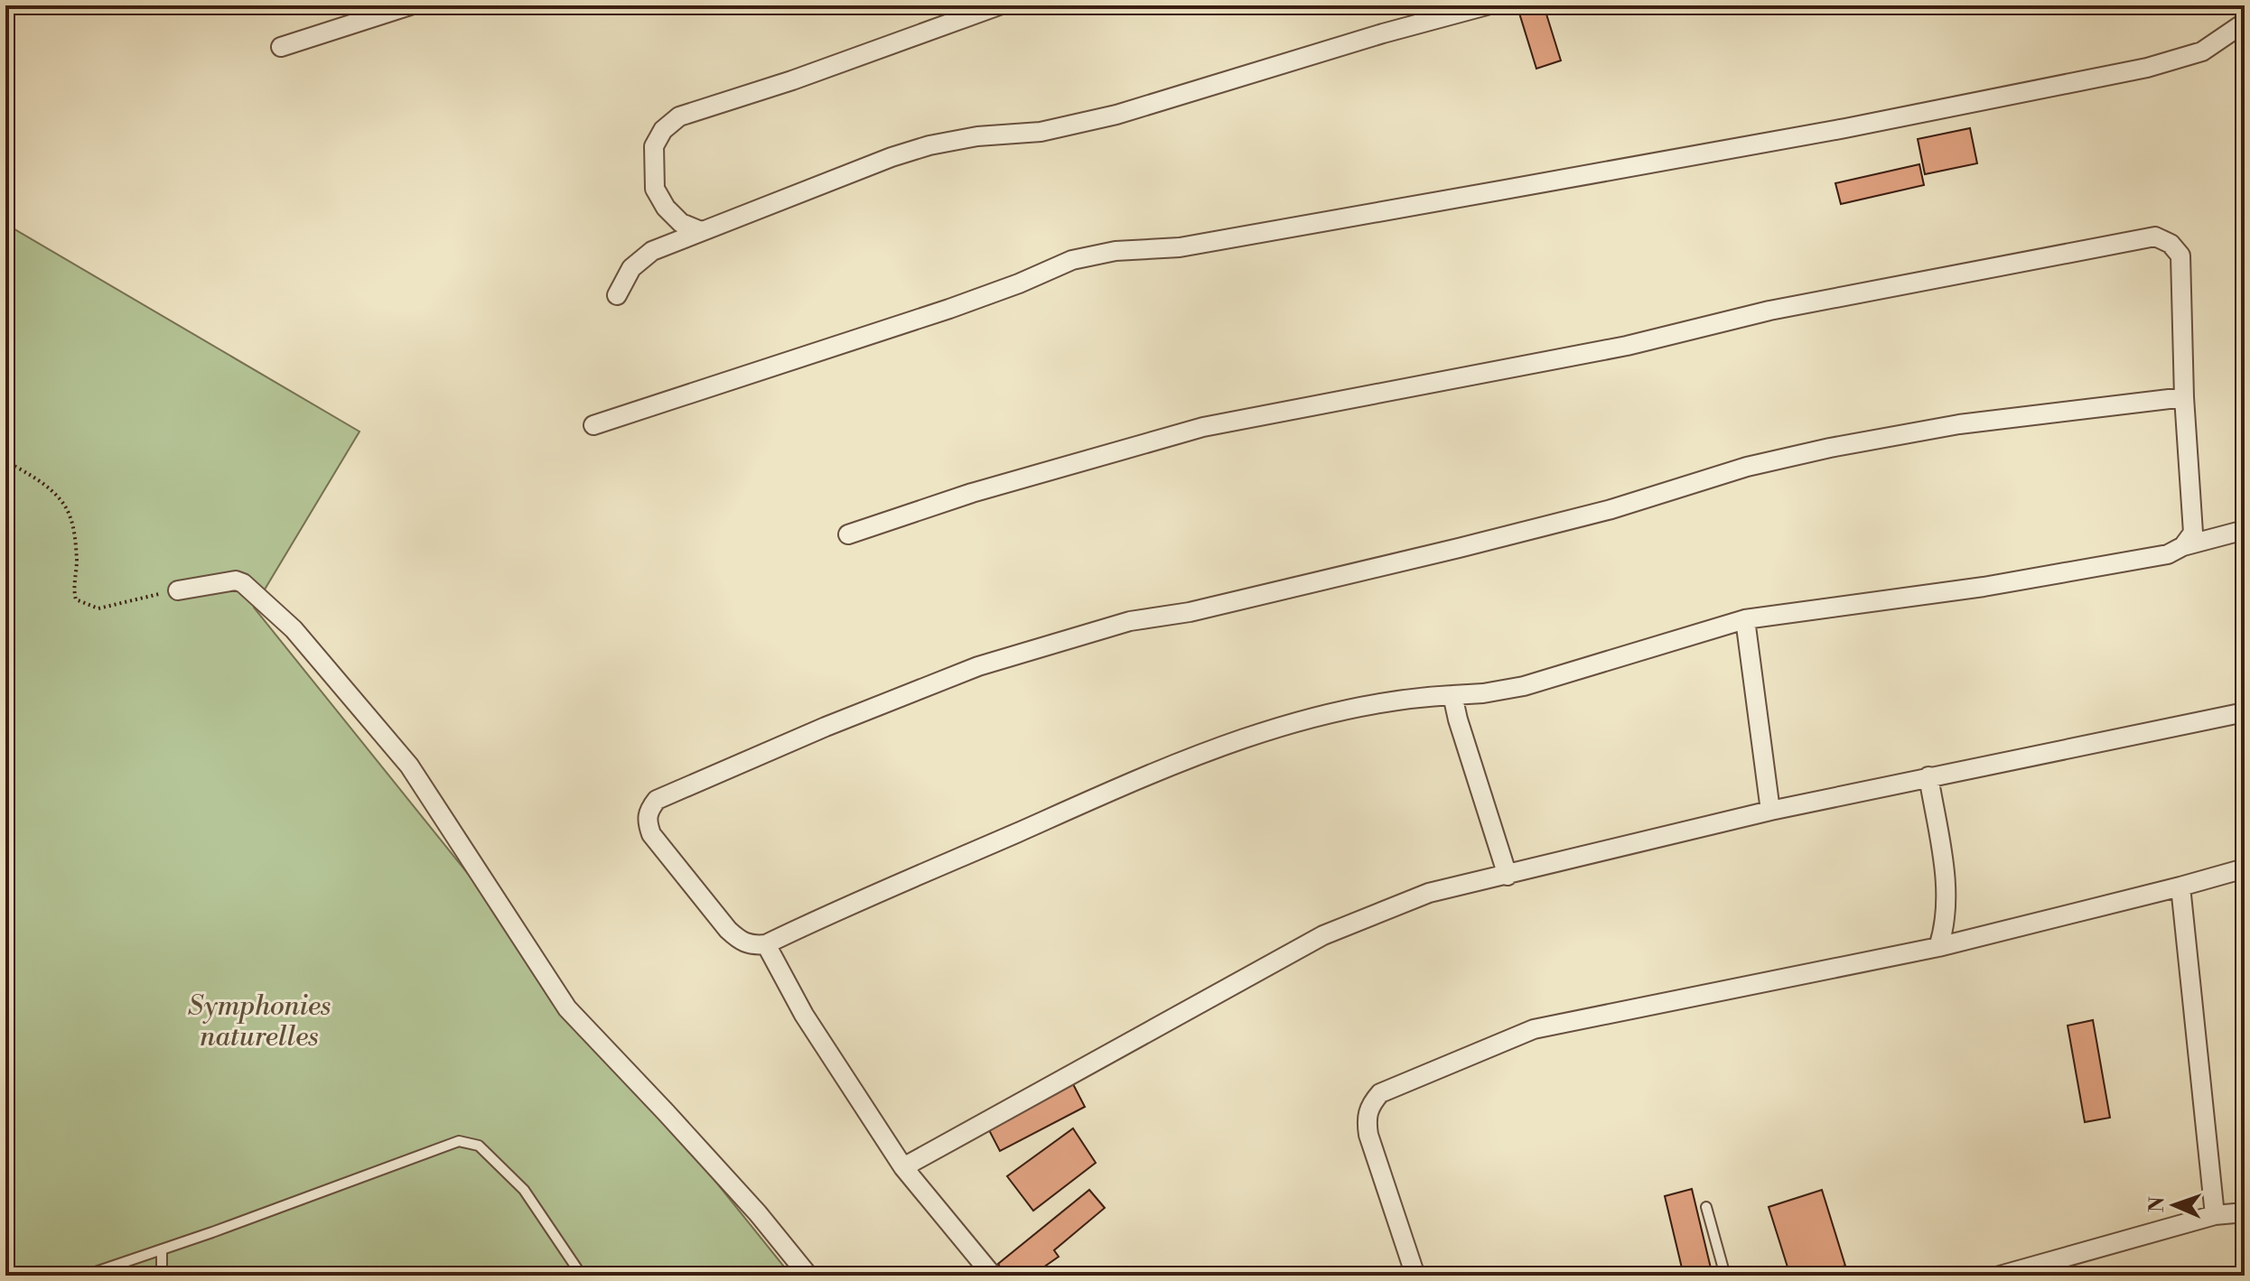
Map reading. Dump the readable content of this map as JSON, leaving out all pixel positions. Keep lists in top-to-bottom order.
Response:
{
  "parks": ["Symphonies naturelles"],
  "north": "left"
}
